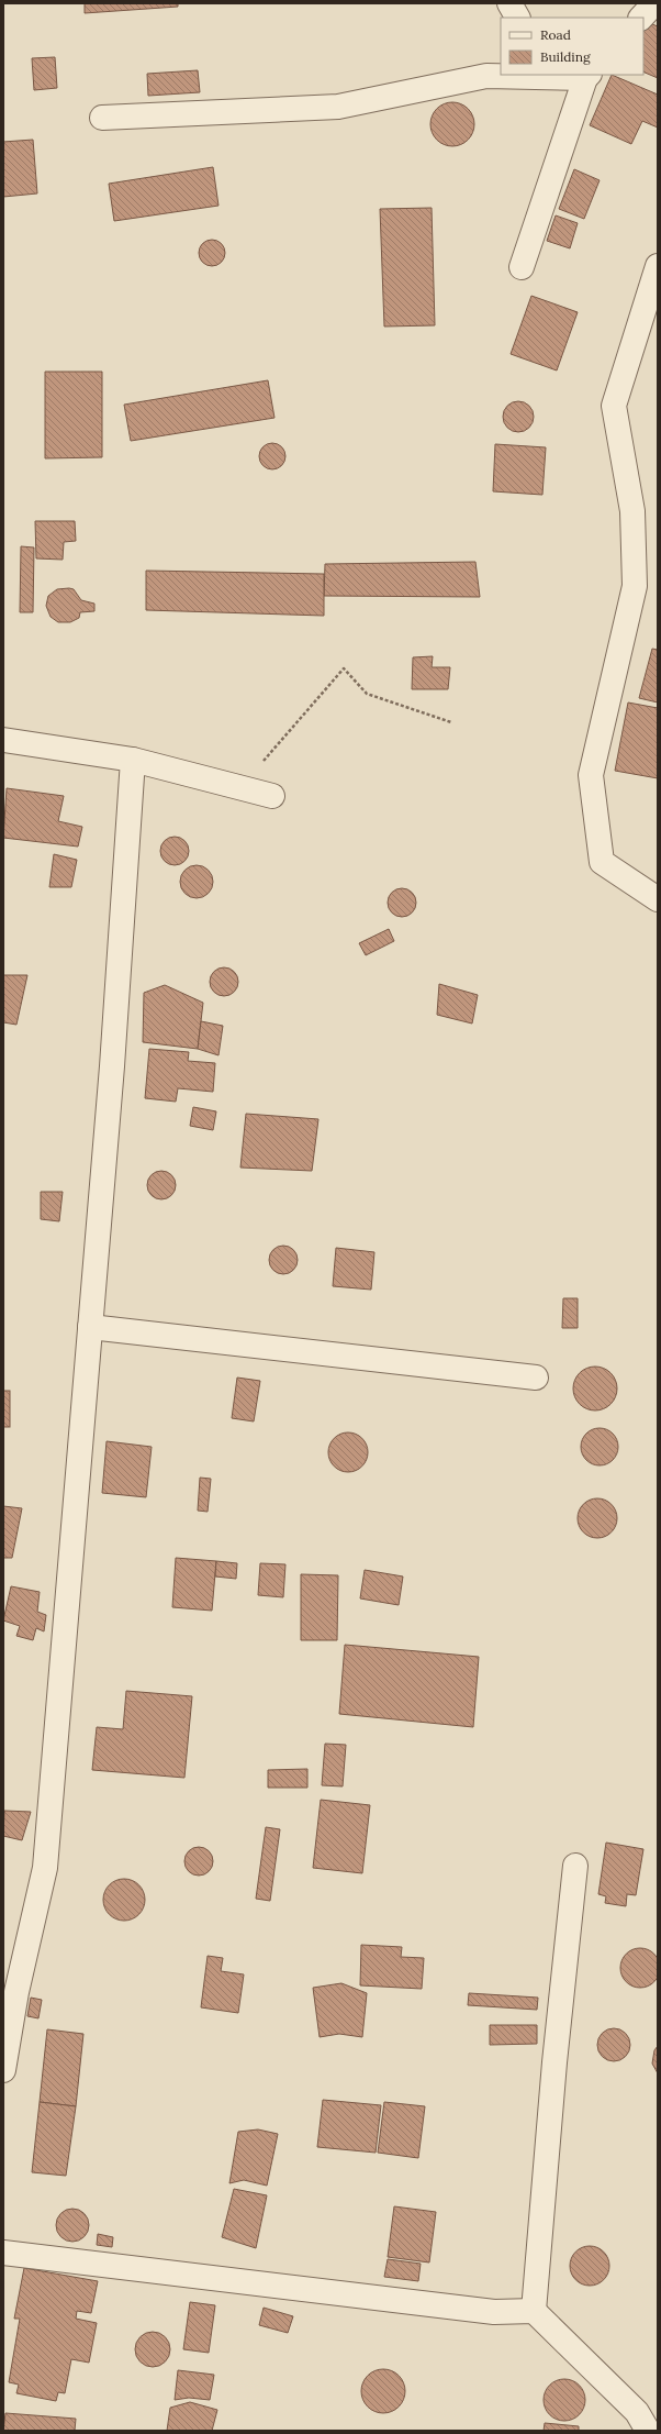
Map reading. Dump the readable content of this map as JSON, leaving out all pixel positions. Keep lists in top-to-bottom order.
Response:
{
  "legend": ["Road", "Building"]
}
